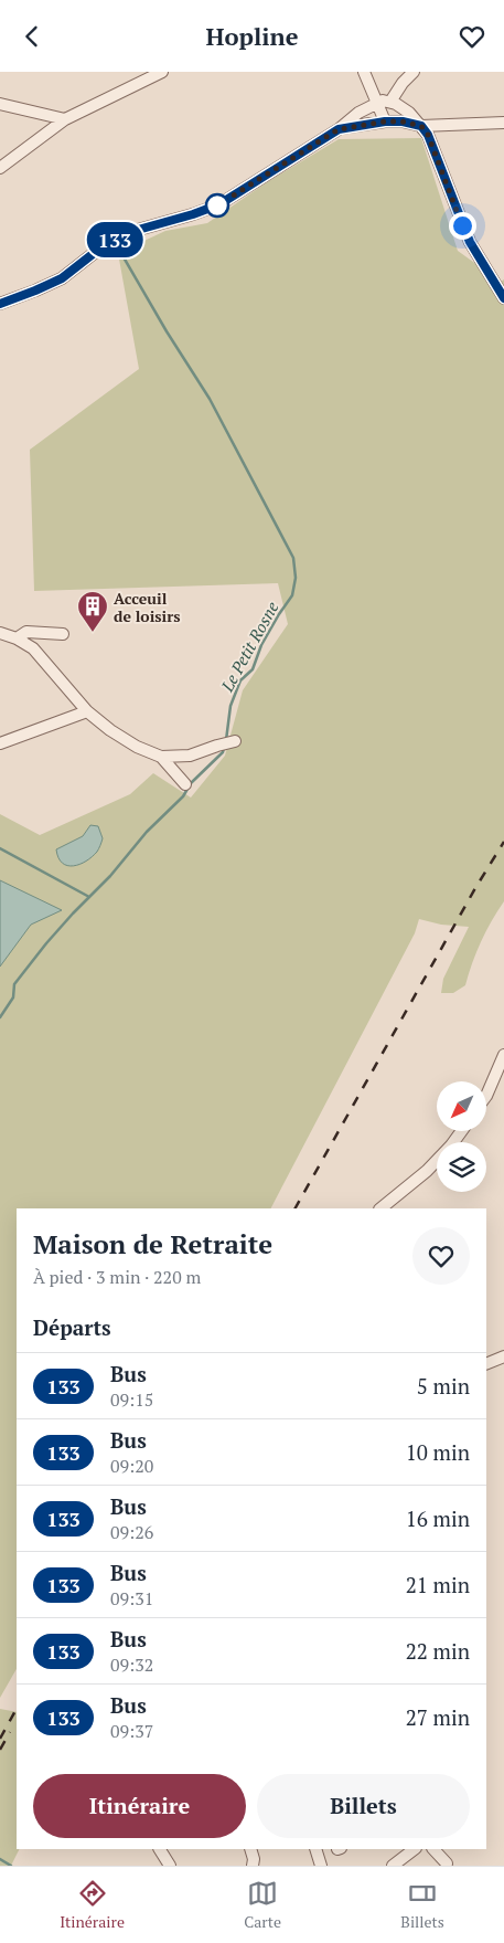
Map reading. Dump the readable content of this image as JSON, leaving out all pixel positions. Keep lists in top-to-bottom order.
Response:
{
  "water": ["Le Petit Rosne"],
  "places": {
    "building": ["Acceuil de loisirs"]
  },
  "lines": ["bus line 133"],
  "north": "bottom left",
  "page": {
    "header": "Hopline",
    "on_map": "133",
    "heading": [
      ["Maison de Retraite", "À pied · 3 min · 220 m"],
      "Départs"
    ],
    "list": [
      {
        "mark": "133",
        "name": "Bus",
        "note": "09:15",
        "value": "5 min"
      },
      {
        "mark": "133",
        "name": "Bus",
        "note": "09:20",
        "value": "10 min"
      },
      {
        "mark": "133",
        "name": "Bus",
        "note": "09:26",
        "value": "16 min"
      },
      {
        "mark": "133",
        "name": "Bus",
        "note": "09:31",
        "value": "21 min"
      },
      {
        "mark": "133",
        "name": "Bus",
        "note": "09:32",
        "value": "22 min"
      },
      {
        "mark": "133",
        "name": "Bus",
        "note": "09:37",
        "value": "27 min"
      }
    ],
    "buttons": ["Itinéraire", "Billets"],
    "tabs": ["Itinéraire", "Carte", "Billets"]
  }
}
